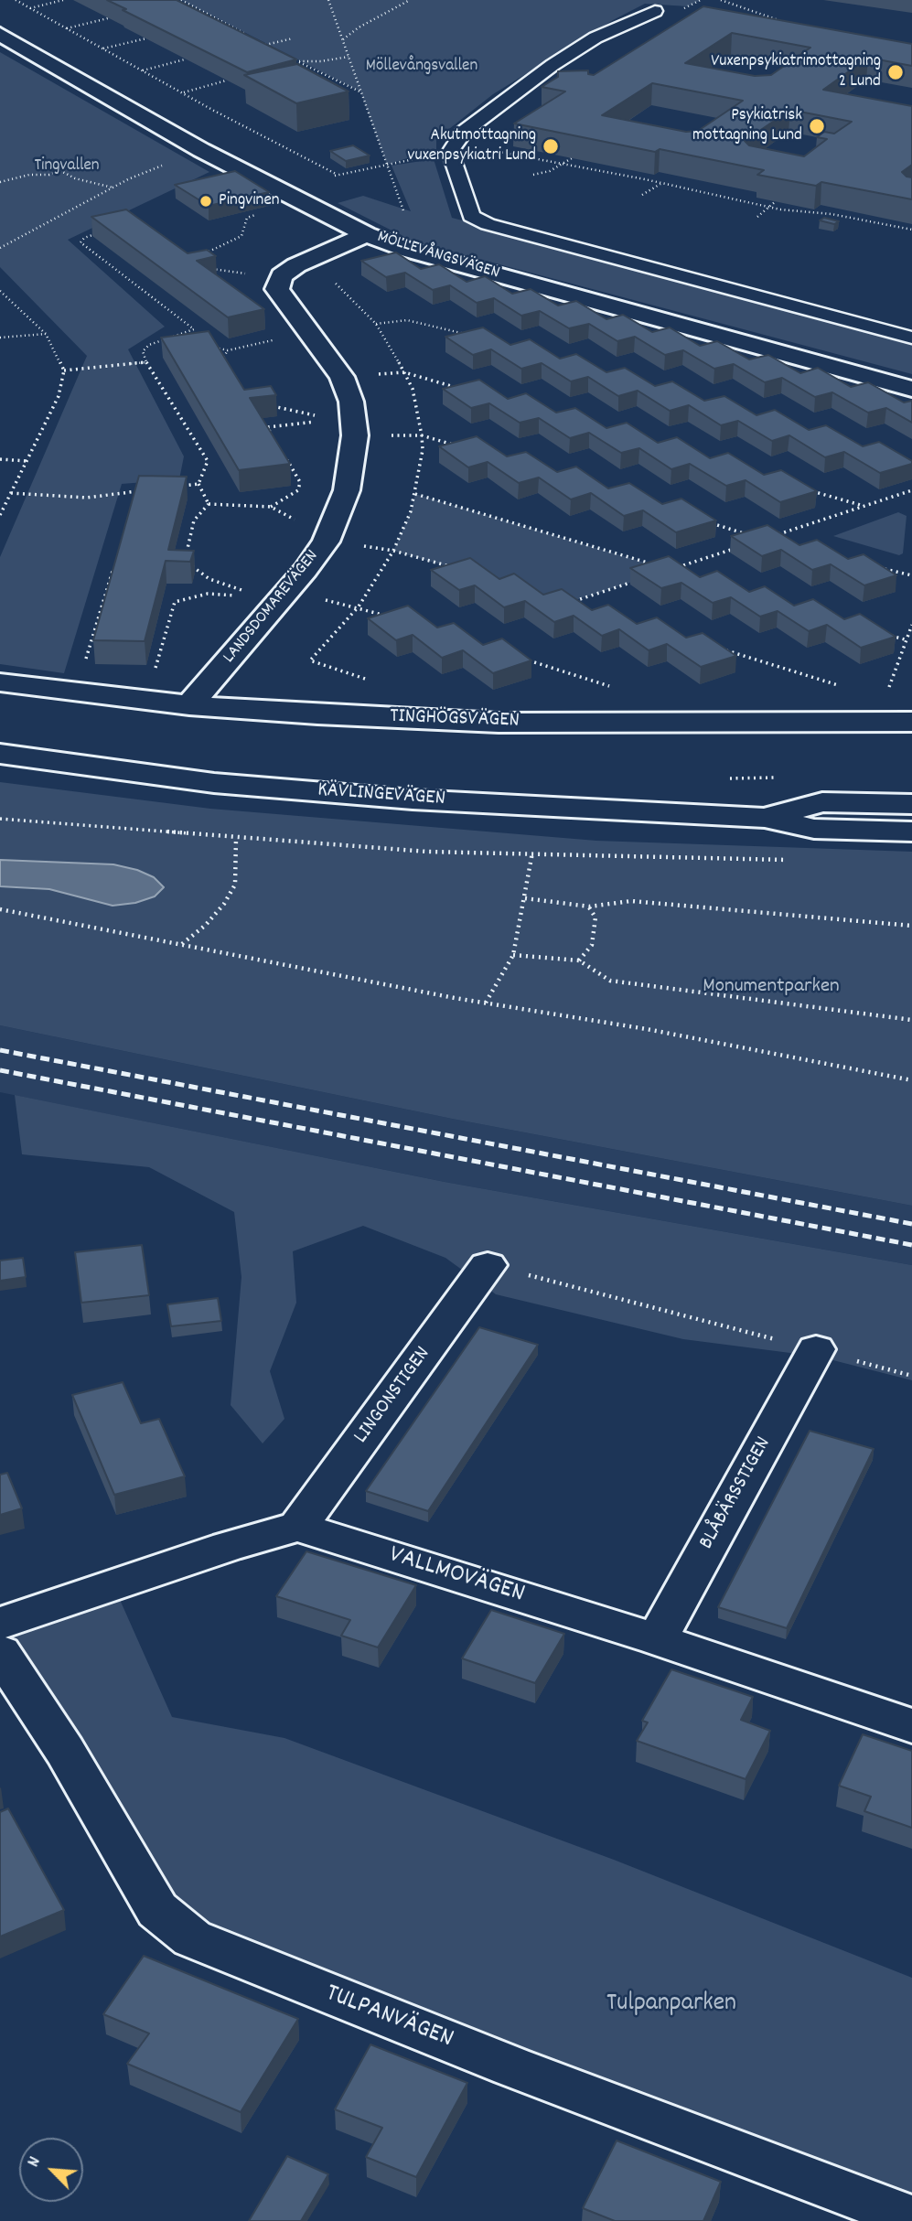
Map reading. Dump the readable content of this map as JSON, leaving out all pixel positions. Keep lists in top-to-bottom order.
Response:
{
  "streets": {
    "street": [
      "MÖLLEVÅNGSVÄGEN",
      "LANDSDOMAREVÄGEN",
      "TINGHÖGSVÄGEN",
      "KÄVLINGEVÄGEN",
      "LINGONSTIGEN",
      "BLÅBÄRSSTIGEN",
      "VALLMOVÄGEN",
      "TULPANVÄGEN"
    ]
  },
  "crossings": [
    ["MÖLLEVÅNGSVÄGEN", "LANDSDOMAREVÄGEN"],
    ["LANDSDOMAREVÄGEN", "TINGHÖGSVÄGEN"],
    ["LINGONSTIGEN", "VALLMOVÄGEN"],
    ["BLÅBÄRSSTIGEN", "VALLMOVÄGEN"]
  ],
  "parks": [
    "Möllevångsvallen",
    "Tingvallen",
    "Monumentparken",
    "Tulpanparken"
  ],
  "places": [
    "Vuxenpsykiatrimottagning 2 Lund",
    "Psykiatrisk mottagning Lund",
    "Akutmottagning vuxenpsykiatri Lund",
    "Pingvinen"
  ],
  "north": "top left"
}
